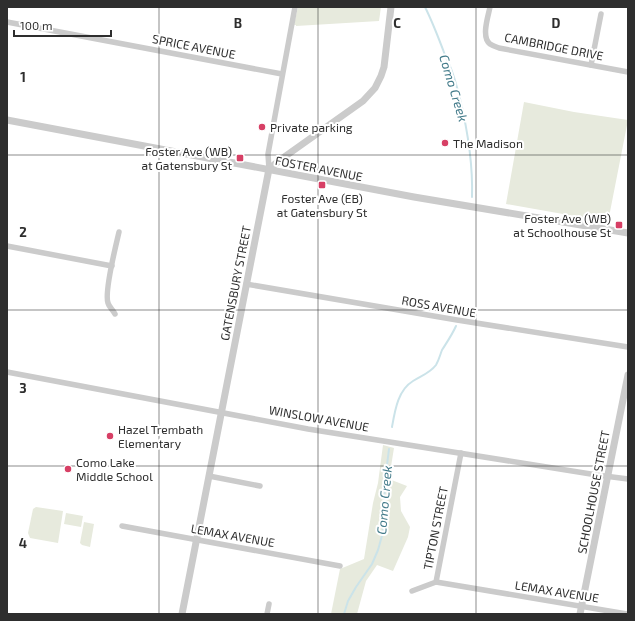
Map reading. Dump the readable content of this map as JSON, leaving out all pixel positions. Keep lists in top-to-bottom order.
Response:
{
  "streets": {
    "street": [
      "SPRICE AVENUE",
      "CAMBRIDGE DRIVE",
      "FOSTER AVENUE",
      "GATENSBURY STREET",
      "ROSS AVENUE",
      "WINSLOW AVENUE",
      "SCHOOLHOUSE STREET",
      "TIPTON STREET",
      "LEMAX AVENUE"
    ]
  },
  "crossings": [
    ["FOSTER AVENUE", "GATENSBURY STREET"],
    ["GATENSBURY STREET", "ROSS AVENUE"],
    ["GATENSBURY STREET", "WINSLOW AVENUE"],
    ["GATENSBURY STREET", "LEMAX AVENUE"],
    ["WINSLOW AVENUE", "SCHOOLHOUSE STREET"],
    ["WINSLOW AVENUE", "TIPTON STREET"],
    ["SCHOOLHOUSE STREET", "LEMAX AVENUE"],
    ["TIPTON STREET", "LEMAX AVENUE"]
  ],
  "water": ["Como Creek"],
  "places": {
    "other": [
      "Private parking",
      "The Madison",
      "Hazel Trembath Elementary",
      "Como Lake Middle School"
    ],
    "transit": ["Foster Ave (WB) at Gatensbury St", "Foster Ave (EB) at Gatensbury St", "Foster Ave (WB) at Schoolhouse St"]
  },
  "scale_bar": "100 m",
  "grid": {
    "columns": ["B", "C", "D"],
    "rows": [
      "1",
      "2",
      "3",
      "4"
    ]
  }
}
